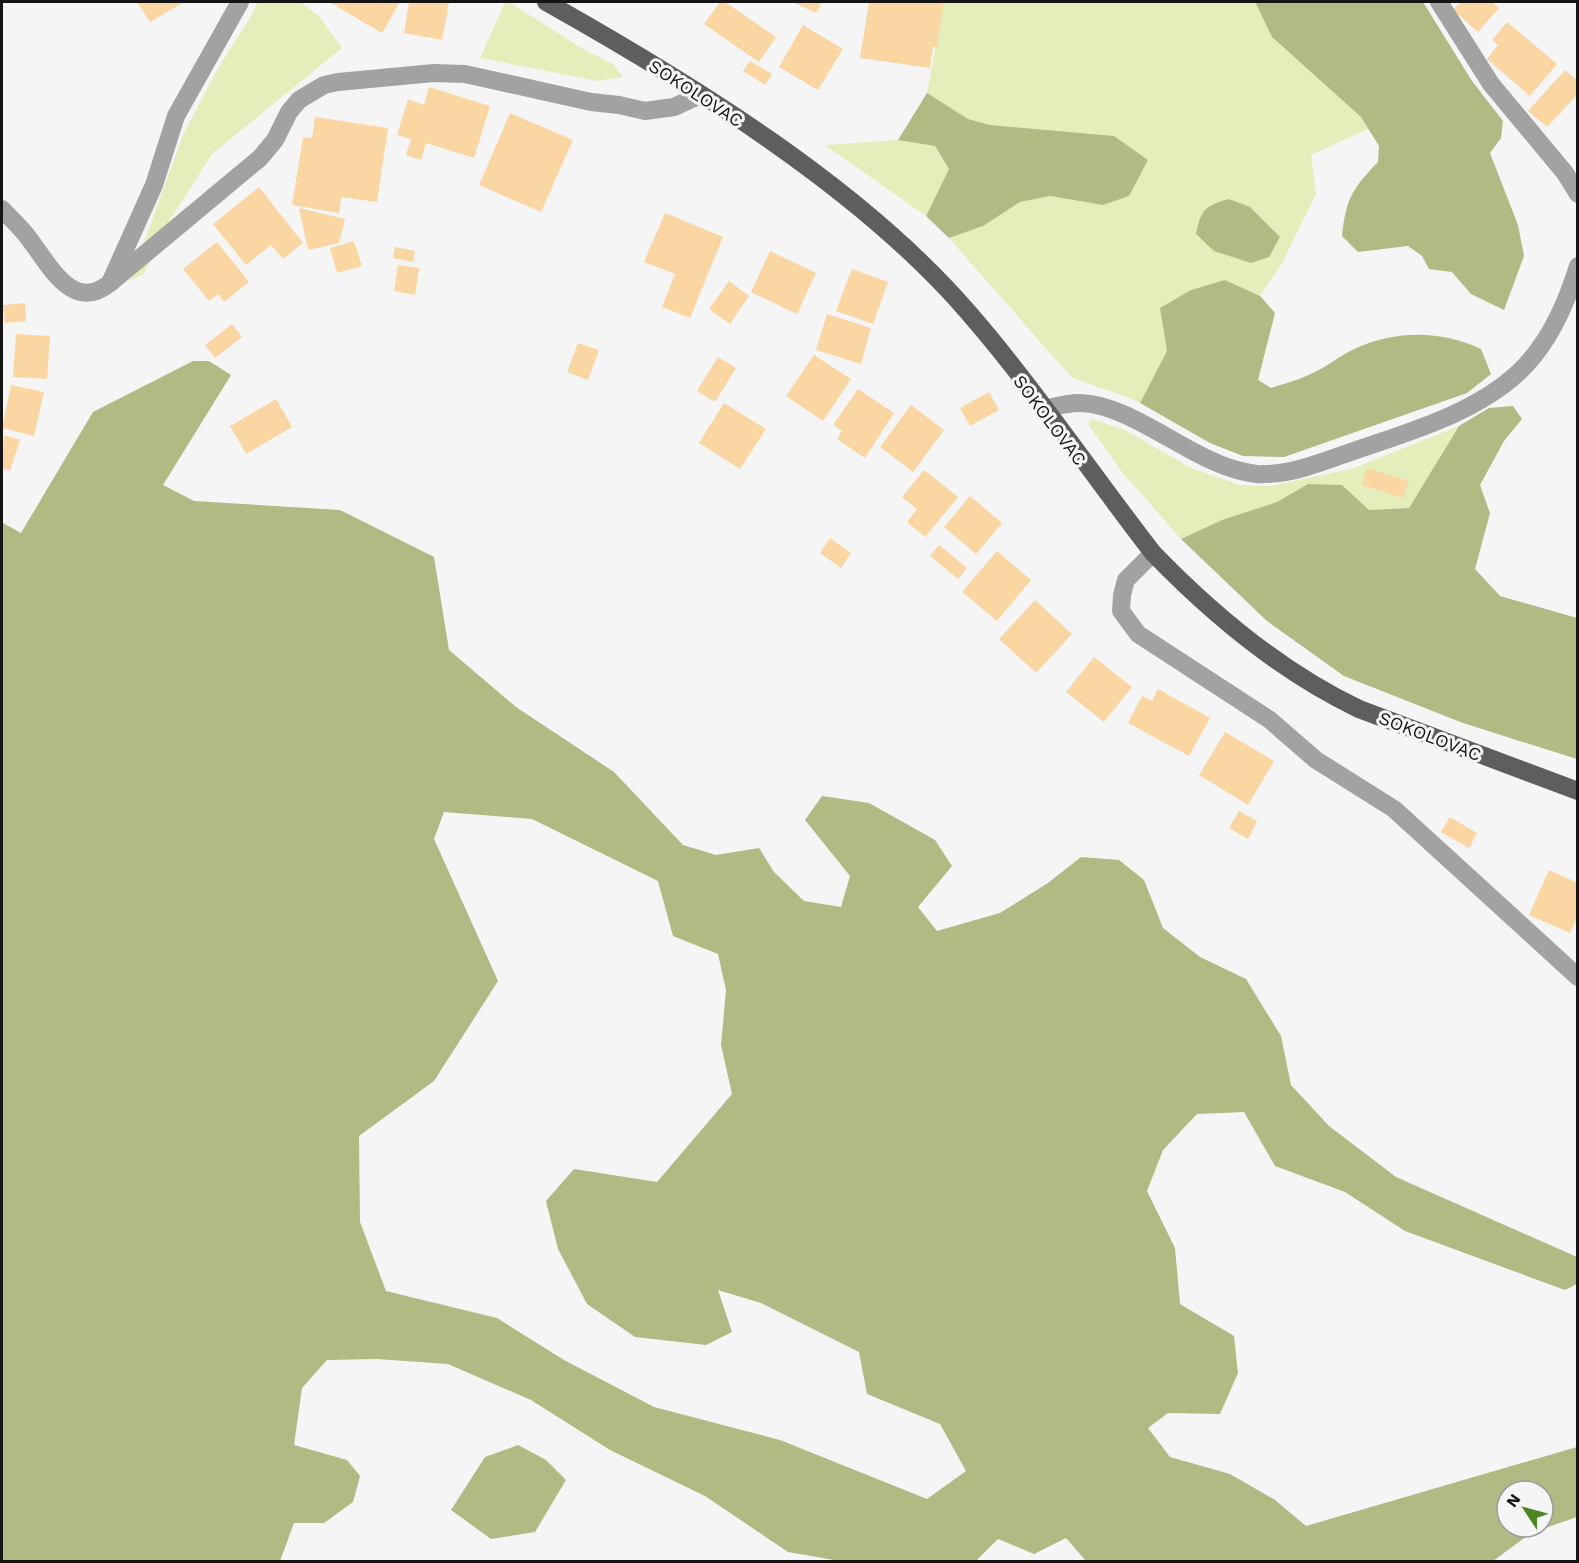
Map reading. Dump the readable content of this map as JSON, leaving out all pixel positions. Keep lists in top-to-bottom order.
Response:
{
  "streets": {
    "main road": ["SOKOLOVAC"]
  },
  "north": "top left"
}
